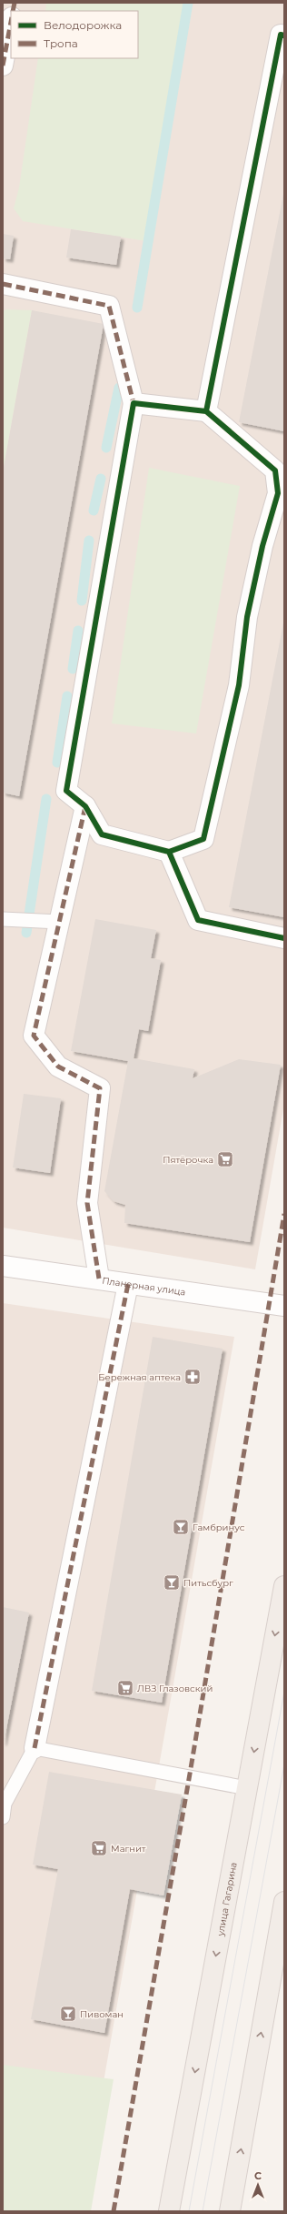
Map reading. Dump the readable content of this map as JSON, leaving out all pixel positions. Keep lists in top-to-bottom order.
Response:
{
  "streets": {
    "main road": ["улица Гагарина"],
    "street": ["Планерная улица"]
  },
  "places": {
    "supermarket": ["Пятёрочка", "ЛВЗ Глазовский", "Магнит"],
    "pharmacy": ["Бережная аптека"],
    "bar": ["Гамбринус", "Питьсбург", "Пивоман"]
  },
  "legend": ["Велодорожка", "Тропа"],
  "north": "top"
}
